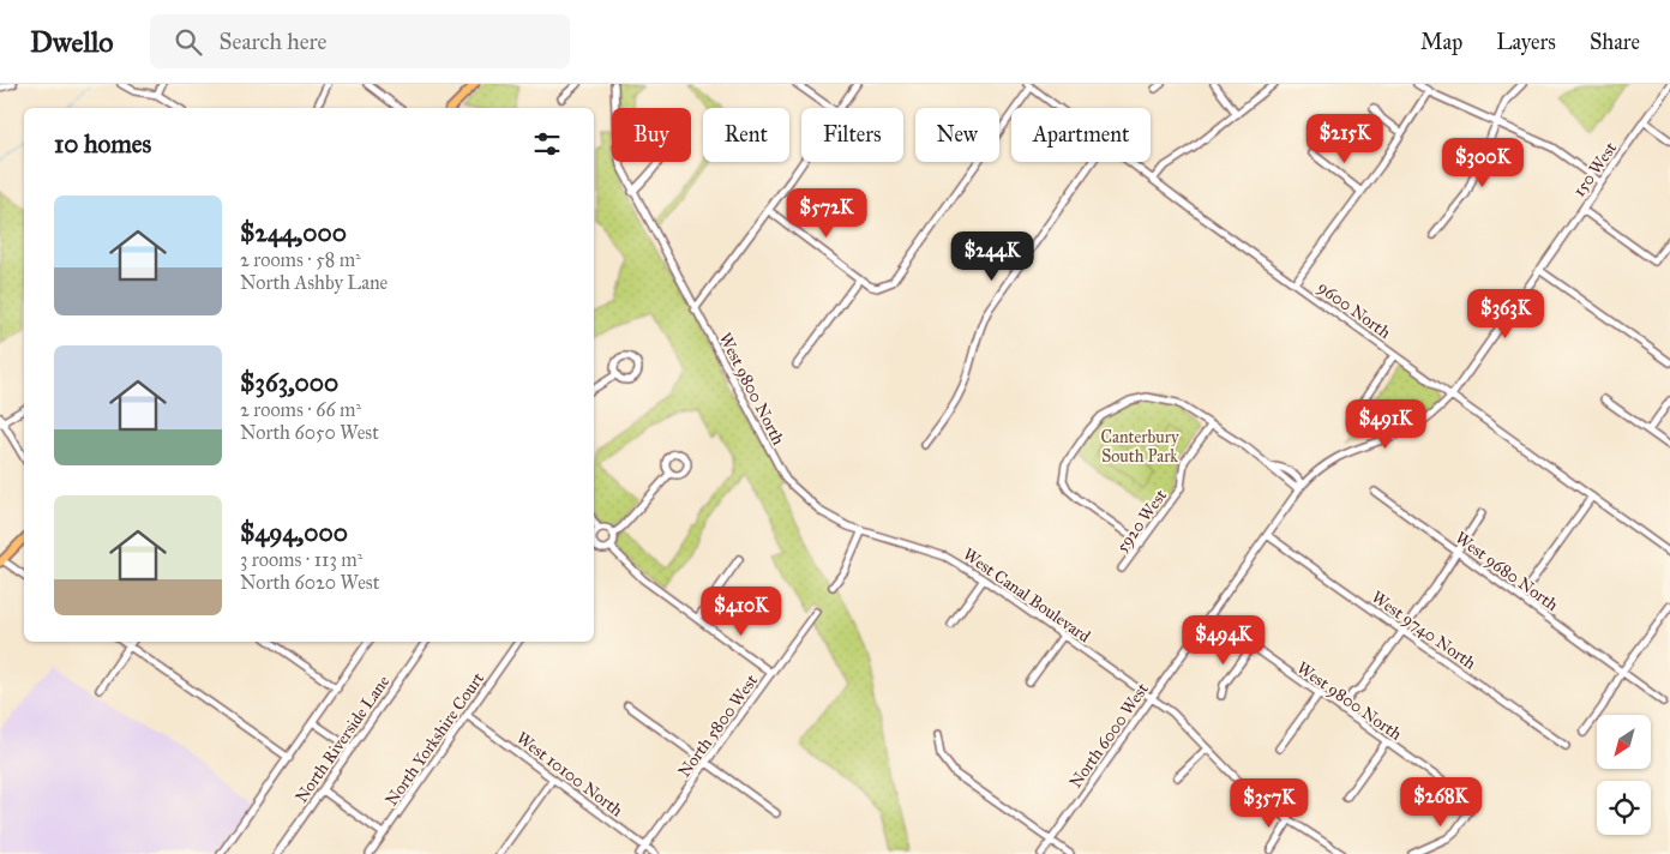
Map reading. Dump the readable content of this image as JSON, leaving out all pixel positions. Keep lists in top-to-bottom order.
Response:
{
  "streets": {
    "street": [
      "150 West",
      "9600 North",
      "West 9800 North",
      "5920 West",
      "West 9680 North",
      "West Canal Boulevard",
      "West 9740 North",
      "North 5800 West",
      "North 6000 West",
      "North Riverside Lane",
      "North Yorkshire Court",
      "West 10100 North"
    ]
  },
  "crossings": [
    ["150 West", "9600 North"],
    ["150 West", "North 6000 West"],
    ["9600 North", "North 6000 West"],
    ["West 9800 North", "West Canal Boulevard"],
    ["West 9800 North", "North 6000 West"],
    ["West Canal Boulevard", "North 6000 West"],
    ["West 9740 North", "North 6000 West"],
    ["North 5800 West", "West 10100 North"],
    ["North Yorkshire Court", "West 10100 North"]
  ],
  "parks": ["Canterbury South Park"],
  "north": "bottom left",
  "page": {
    "header": "Dwello",
    "search": "Search here",
    "nav": ["Map", "Layers", "Share"],
    "chip": [
      "Buy",
      "Rent",
      "Filters",
      "New",
      "Apartment"
    ],
    "heading": "10 homes",
    "price": [
      "$215K",
      "$300K",
      "$572K",
      "$244K",
      "$363K",
      "$491K",
      "$410K",
      "$494K",
      "$268K",
      "$357K"
    ],
    "list": [
      {
        "name": "$244,000",
        "note": "2 rooms · 58 m² · North Ashby Lane"
      },
      {
        "name": "$363,000",
        "note": "2 rooms · 66 m² · North 6050 West"
      },
      {
        "name": "$494,000",
        "note": "3 rooms · 113 m² · North 6020 West"
      }
    ]
  }
}
